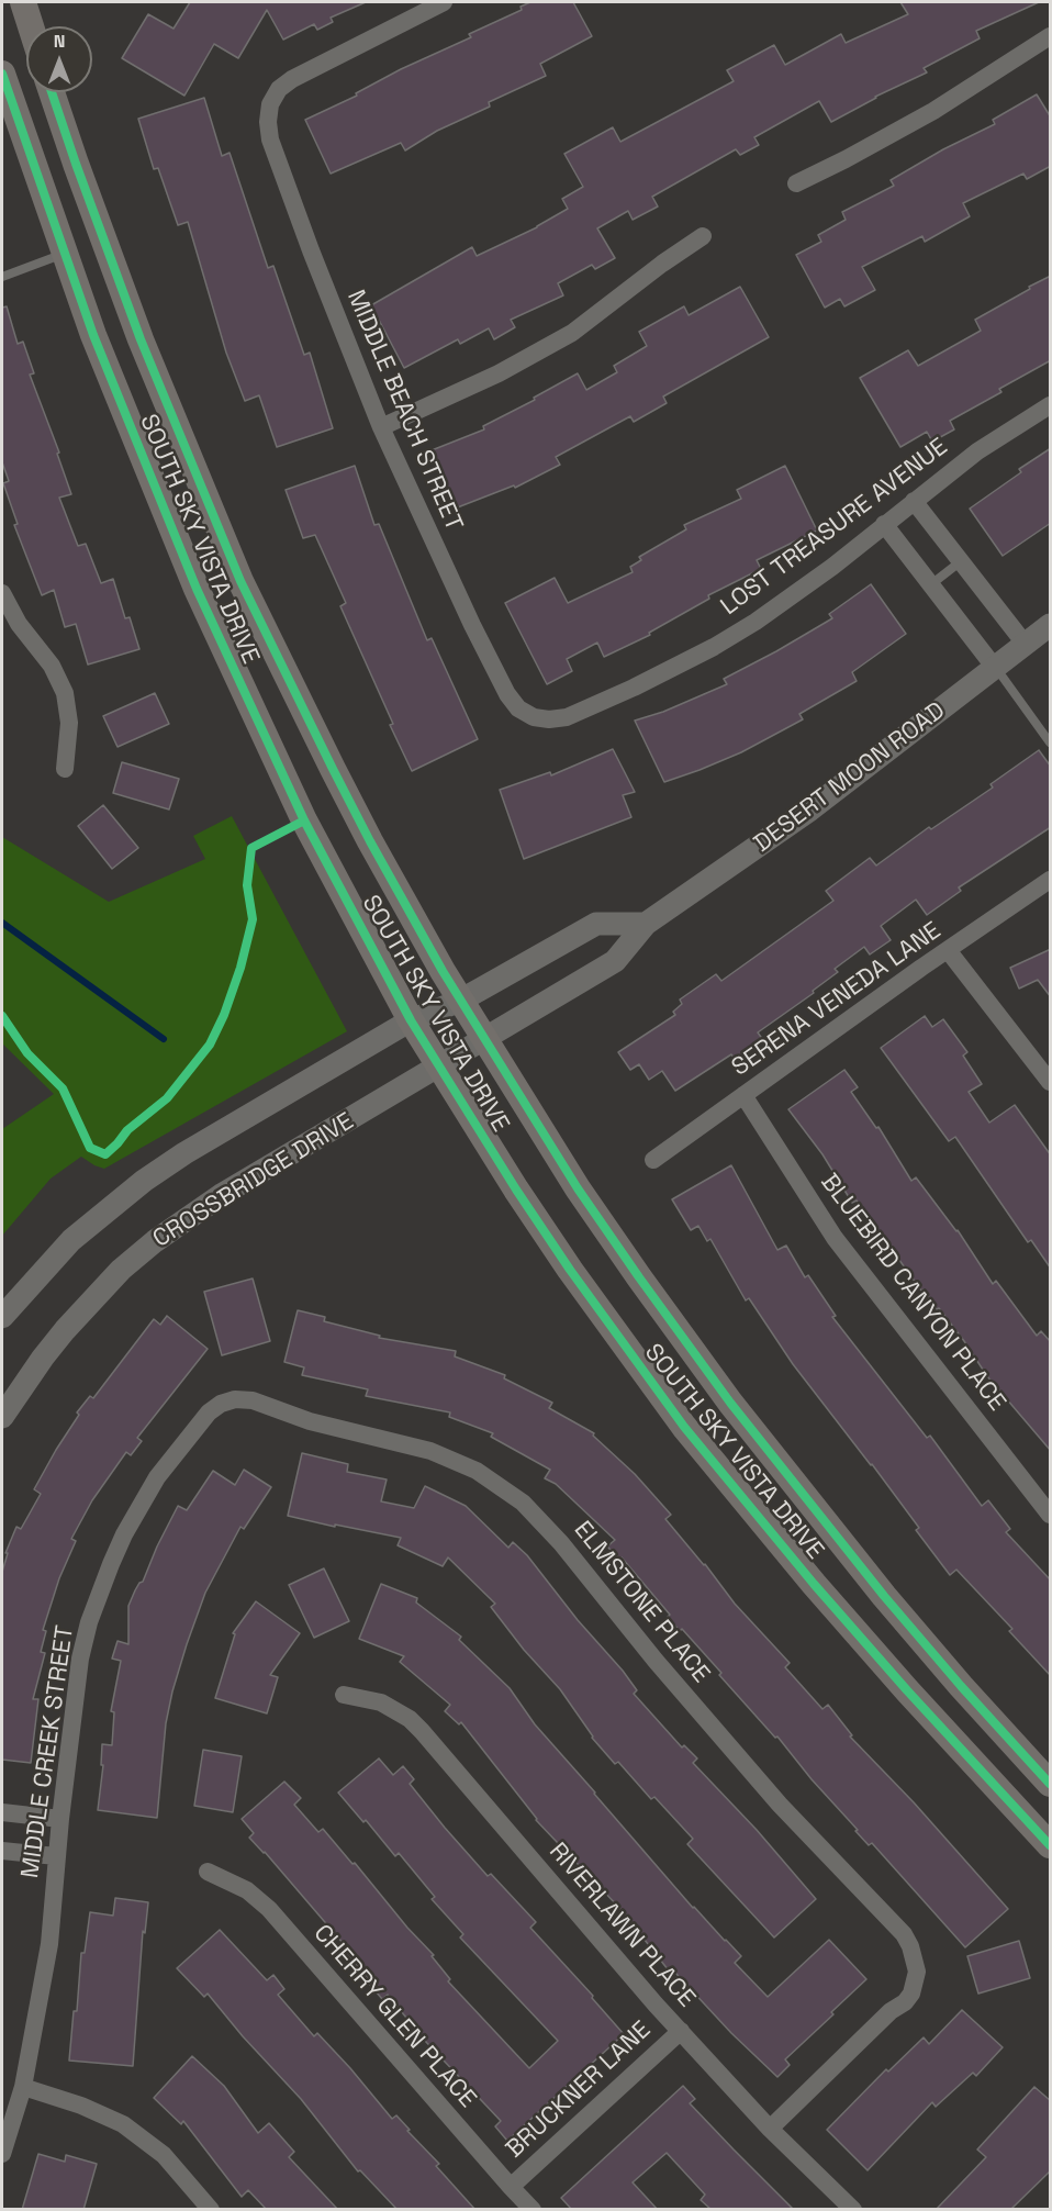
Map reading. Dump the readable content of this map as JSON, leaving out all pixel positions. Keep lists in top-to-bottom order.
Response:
{
  "streets": {
    "main road": ["SOUTH SKY VISTA DRIVE"],
    "street": [
      "MIDDLE BEACH STREET",
      "LOST TREASURE AVENUE",
      "DESERT MOON ROAD",
      "SERENA VENEDA LANE",
      "CROSSBRIDGE DRIVE",
      "BLUEBIRD CANYON PLACE",
      "ELMSTONE PLACE",
      "MIDDLE CREEK STREET",
      "RIVERLAWN PLACE",
      "CHERRY GLEN PLACE",
      "BRUCKNER LANE"
    ]
  },
  "crossings": [
    ["MIDDLE BEACH STREET", "LOST TREASURE AVENUE"],
    ["SOUTH SKY VISTA DRIVE", "DESERT MOON ROAD"],
    ["SOUTH SKY VISTA DRIVE", "CROSSBRIDGE DRIVE"],
    ["DESERT MOON ROAD", "CROSSBRIDGE DRIVE"],
    ["SERENA VENEDA LANE", "BLUEBIRD CANYON PLACE"],
    ["ELMSTONE PLACE", "MIDDLE CREEK STREET"],
    ["ELMSTONE PLACE", "RIVERLAWN PLACE"],
    ["RIVERLAWN PLACE", "BRUCKNER LANE"],
    ["CHERRY GLEN PLACE", "BRUCKNER LANE"]
  ],
  "north": "top"
}
